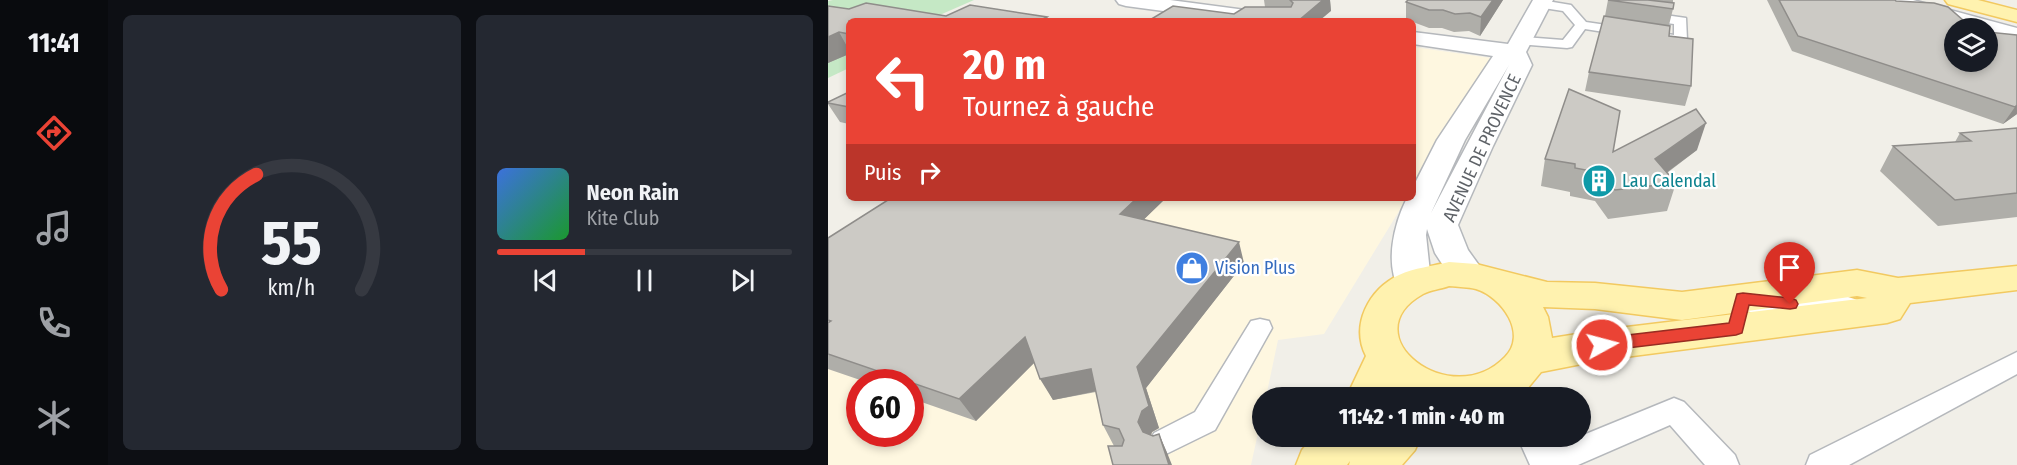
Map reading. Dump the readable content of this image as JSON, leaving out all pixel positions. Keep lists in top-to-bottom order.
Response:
{
  "streets": {
    "street": ["AVENUE DE PROVENCE"]
  },
  "places": {
    "building": ["Lau Calendal"],
    "shop": ["Vision Plus"]
  },
  "page": {
    "tabs": "11:41",
    "turn": ["20 m", "Tournez à gauche"],
    "then": "Puis",
    "song": ["Neon Rain", "Kite Club"],
    "limit": "60",
    "trip": "11:42 · 1 min · 40 m",
    "gauge": ["55", "km/h"]
  }
}
